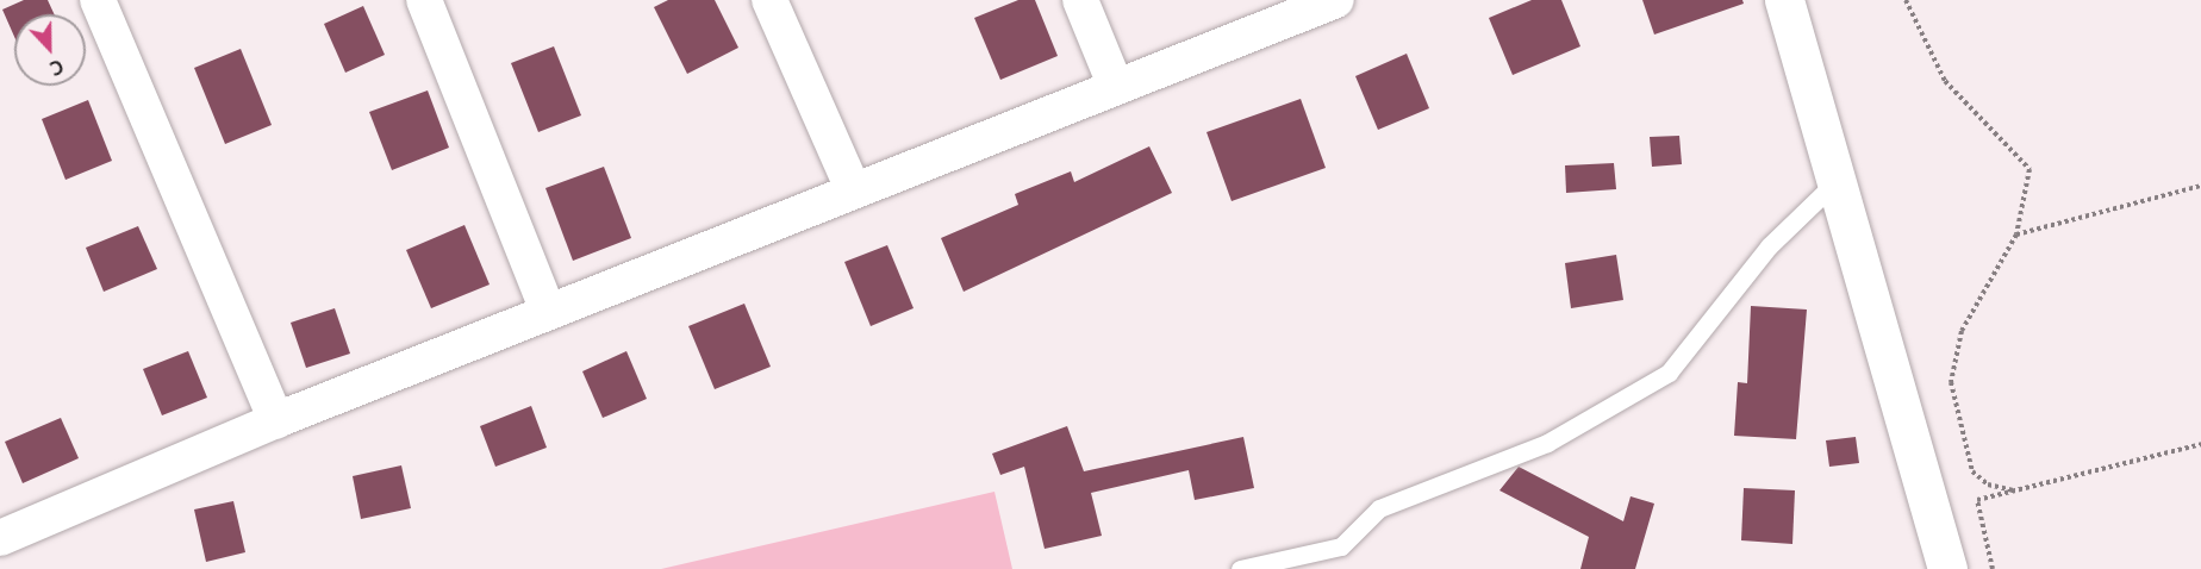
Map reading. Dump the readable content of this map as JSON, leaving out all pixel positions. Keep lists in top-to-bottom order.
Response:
{
  "north": "bottom"
}
